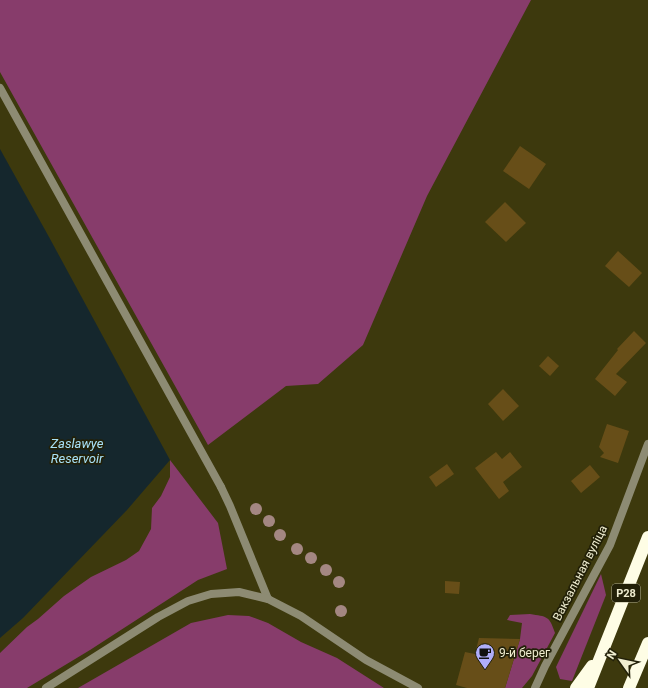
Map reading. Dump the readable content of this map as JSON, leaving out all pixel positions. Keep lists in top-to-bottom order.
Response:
{
  "streets": {
    "highway": ["Р28"],
    "street": ["Вакзальная вуліца"]
  },
  "water": ["Zaslawye Reservoir"],
  "places": {
    "cafe": ["9-й берег"]
  },
  "north": "top left"
}
